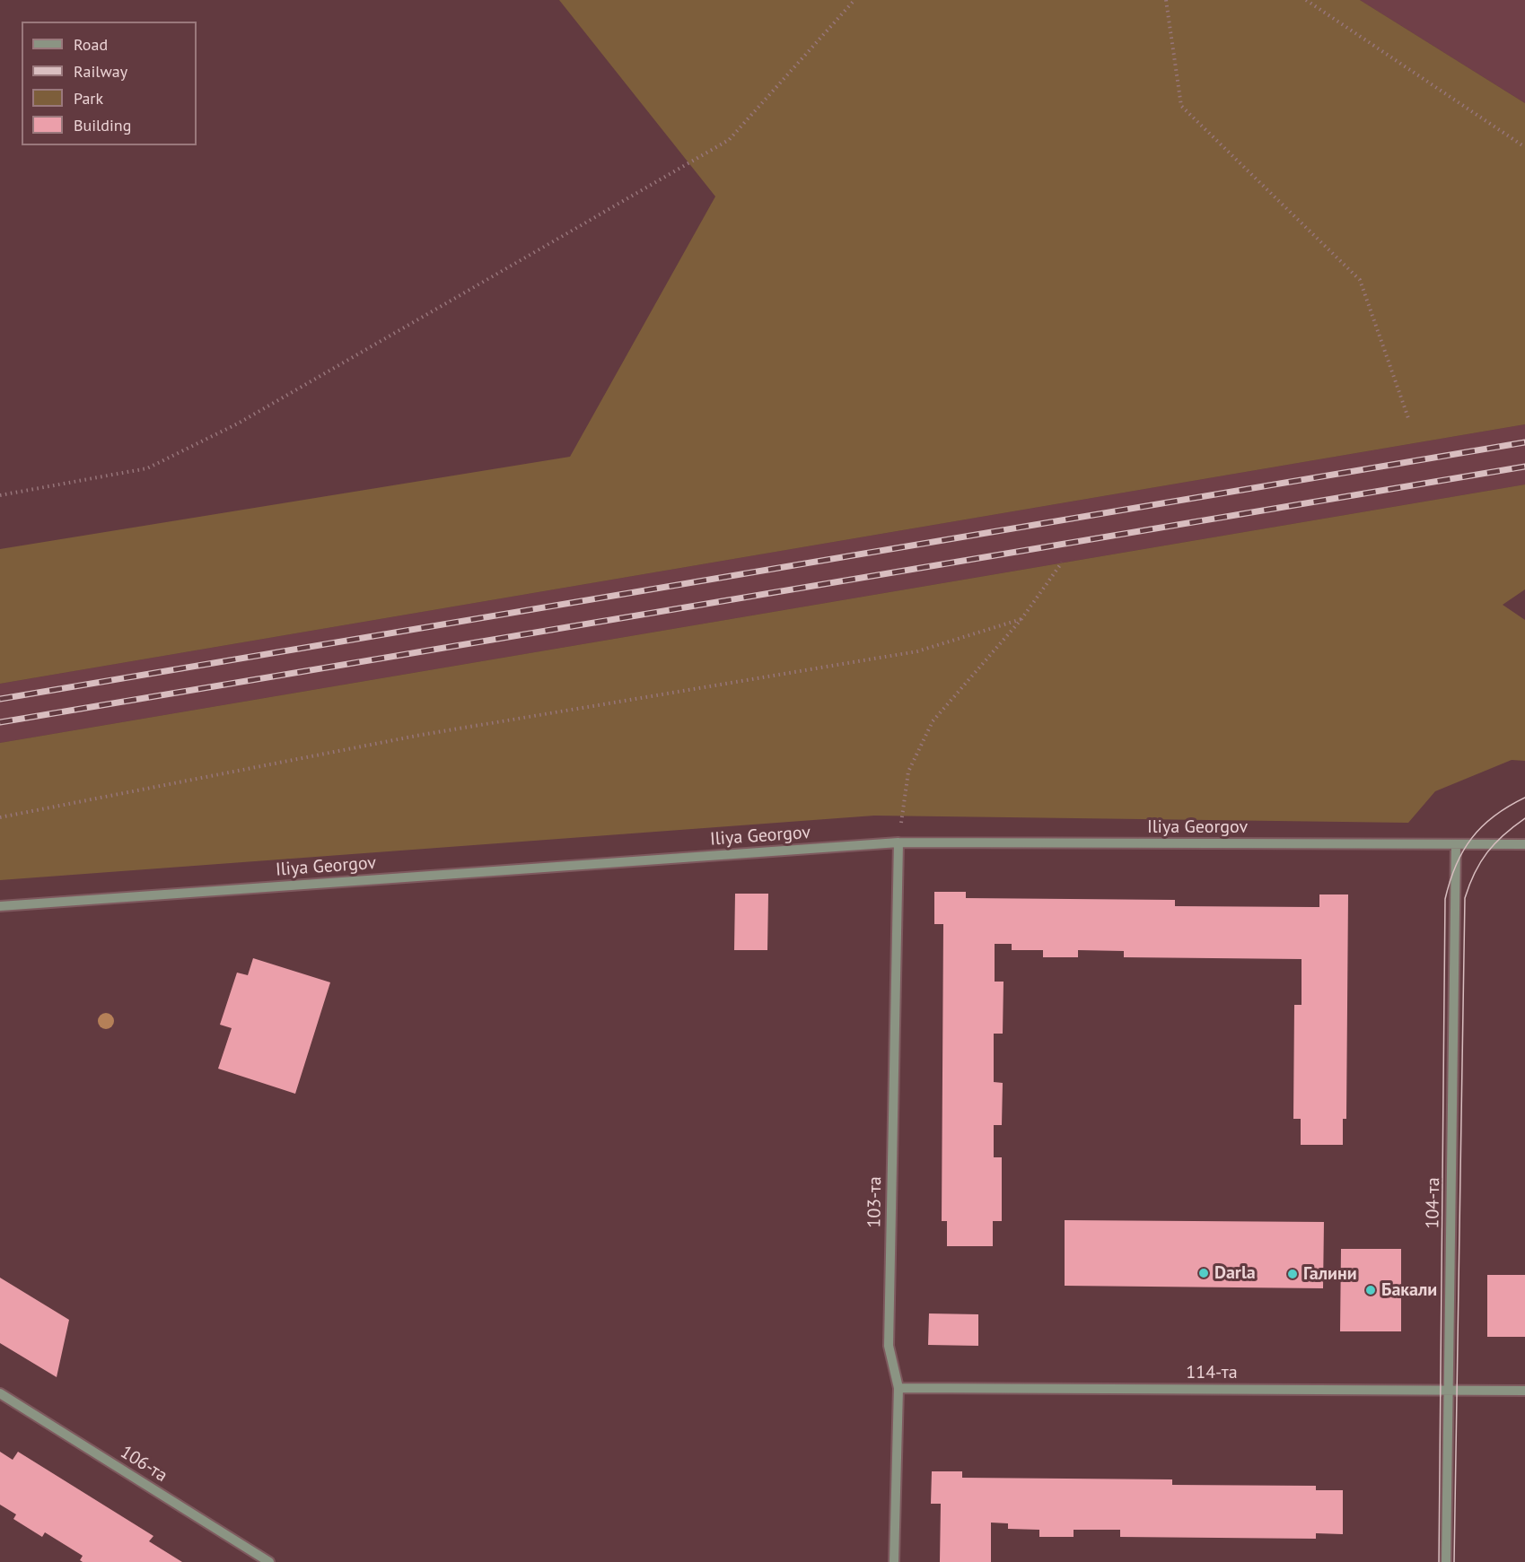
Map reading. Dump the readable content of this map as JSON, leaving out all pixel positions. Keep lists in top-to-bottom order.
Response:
{
  "streets": {
    "street": [
      "Iliya Georgov",
      "103-та",
      "104-та",
      "114-та",
      "106-та"
    ]
  },
  "crossings": [
    ["Iliya Georgov", "103-та"],
    ["Iliya Georgov", "104-та"],
    ["103-та", "114-та"],
    ["104-та", "114-та"]
  ],
  "places": ["Darla", "Галини", "Бакали"],
  "legend": [
    "Road",
    "Railway",
    "Park",
    "Building"
  ]
}
